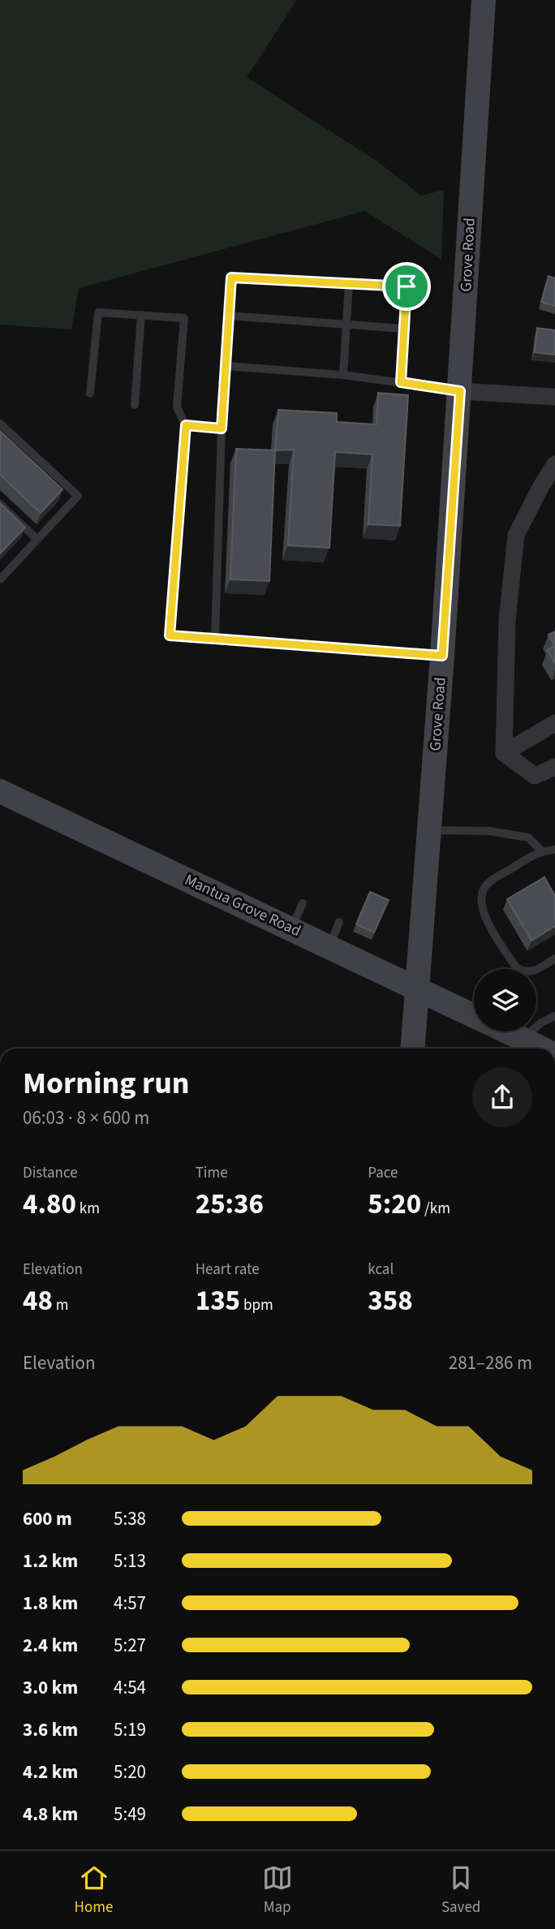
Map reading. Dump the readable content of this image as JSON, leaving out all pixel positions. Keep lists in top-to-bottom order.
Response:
{
  "streets": {
    "main road": ["Grove Road", "Mantua Grove Road"]
  },
  "crossings": [
    ["Grove Road", "Mantua Grove Road"]
  ],
  "page": {
    "heading": ["Morning run", "06:03 · 8 × 600 m"],
    "stats": [
      ["Distance", "4.80 km"],
      ["Time", "25:36"],
      ["Pace", "5:20 /km"],
      ["Elevation", "48 m"],
      ["Heart rate", "135 bpm"],
      ["kcal", "358"]
    ],
    "chart": ["Elevation", "281–286 m"],
    "list": [
      {
        "name": "600 m",
        "note": "5:38"
      },
      {
        "name": "1.2 km",
        "note": "5:13"
      },
      {
        "name": "1.8 km",
        "note": "4:57"
      },
      {
        "name": "2.4 km",
        "note": "5:27"
      },
      {
        "name": "3.0 km",
        "note": "4:54"
      },
      {
        "name": "3.6 km",
        "note": "5:19"
      },
      {
        "name": "4.2 km",
        "note": "5:20"
      },
      {
        "name": "4.8 km",
        "note": "5:49"
      }
    ],
    "tabs": ["Home", "Map", "Saved"]
  }
}
